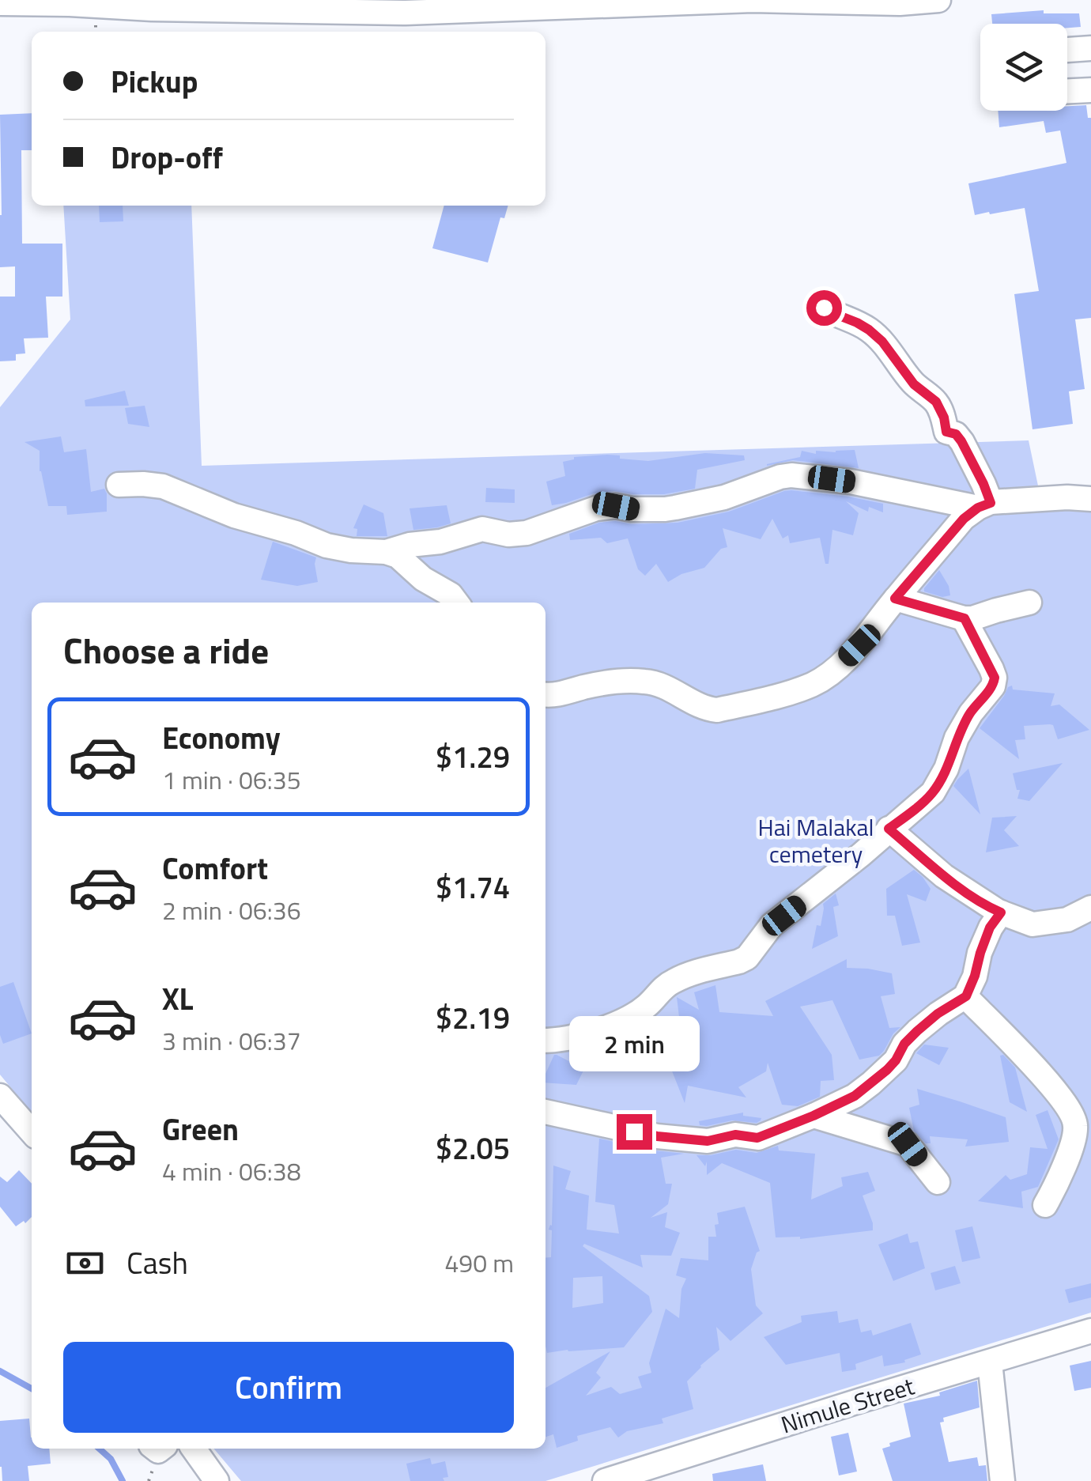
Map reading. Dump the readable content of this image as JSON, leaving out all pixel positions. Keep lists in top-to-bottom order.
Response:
{
  "streets": {
    "street": ["Nimule Street"]
  },
  "parks": ["Hai Malakal cemetery"],
  "page": {
    "banner": ["Pickup", "Drop-off"],
    "heading": "Choose a ride",
    "list": [
      {
        "name": "Economy",
        "note": "1 min · 06:35",
        "value": "$1.29"
      },
      {
        "name": "Comfort",
        "note": "2 min · 06:36",
        "value": "$1.74"
      },
      {
        "name": "XL",
        "note": "3 min · 06:37",
        "value": "$2.19"
      },
      {
        "name": "Green",
        "note": "4 min · 06:38",
        "value": "$2.05"
      }
    ],
    "bubble": "2 min",
    "pay": ["Cash", "490 m"],
    "buttons": "Confirm"
  }
}
